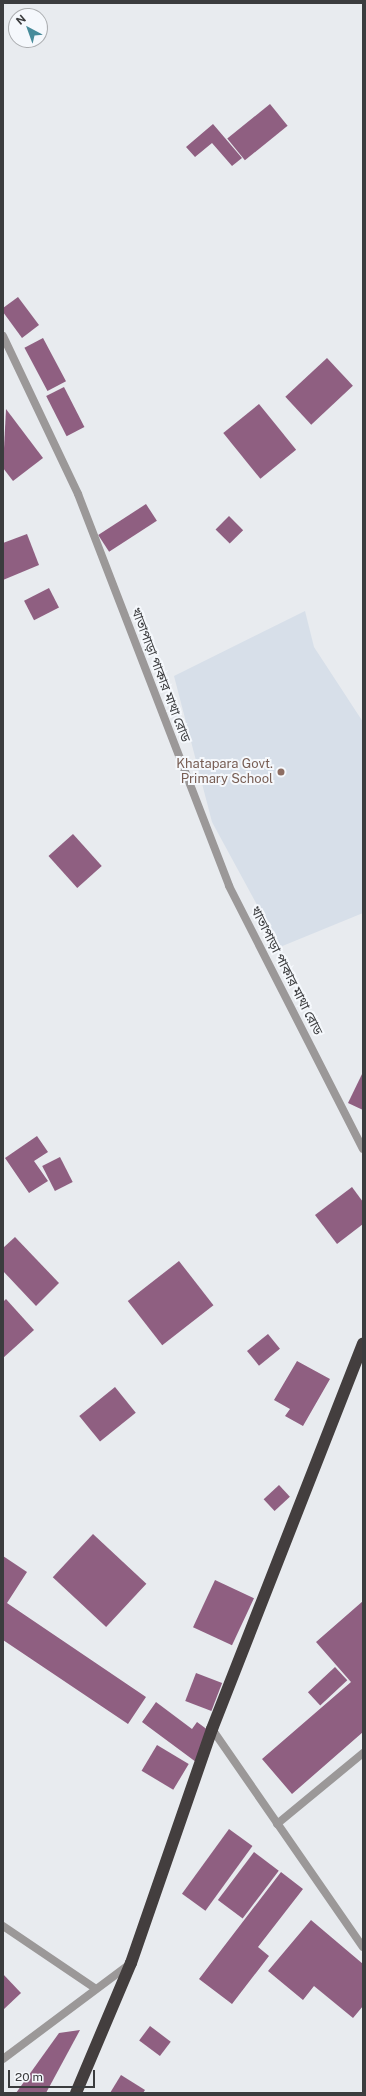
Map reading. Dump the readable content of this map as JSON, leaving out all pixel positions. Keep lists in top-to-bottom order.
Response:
{
  "streets": {
    "street": ["খাতাপাড়া পাকার মাথা রোড"]
  },
  "places": ["Khatapara Govt. Primary School"],
  "scale_bar": "20 m",
  "north": "top left"
}
